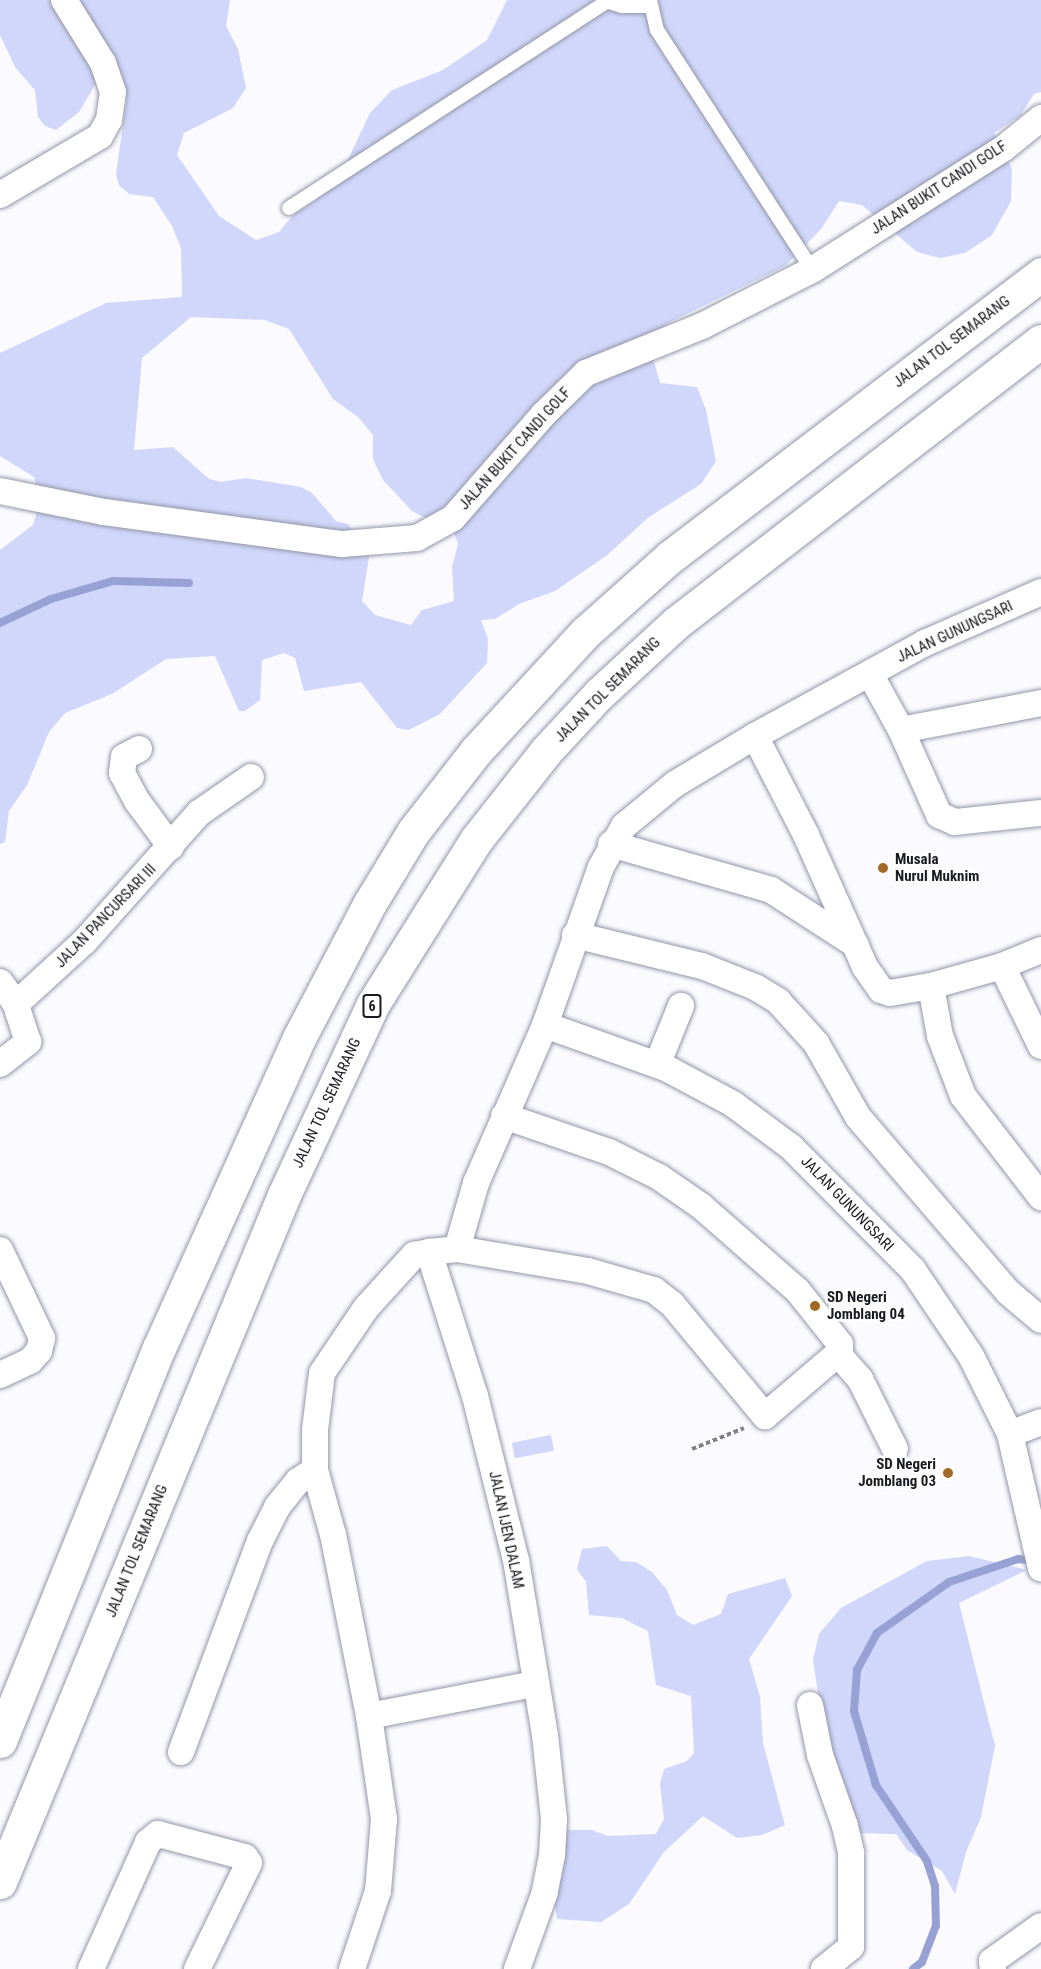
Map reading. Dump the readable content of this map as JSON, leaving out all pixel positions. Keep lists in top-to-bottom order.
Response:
{
  "streets": {
    "highway": ["JALAN TOL SEMARANG", "6"],
    "street": [
      "JALAN BUKIT CANDI GOLF",
      "JALAN GUNUNGSARI",
      "JALAN PANCURSARI III",
      "JALAN IJEN DALAM"
    ]
  },
  "places": ["Musala Nurul Muknim", "SD Negeri Jomblang 04", "SD Negeri Jomblang 03"]
}
